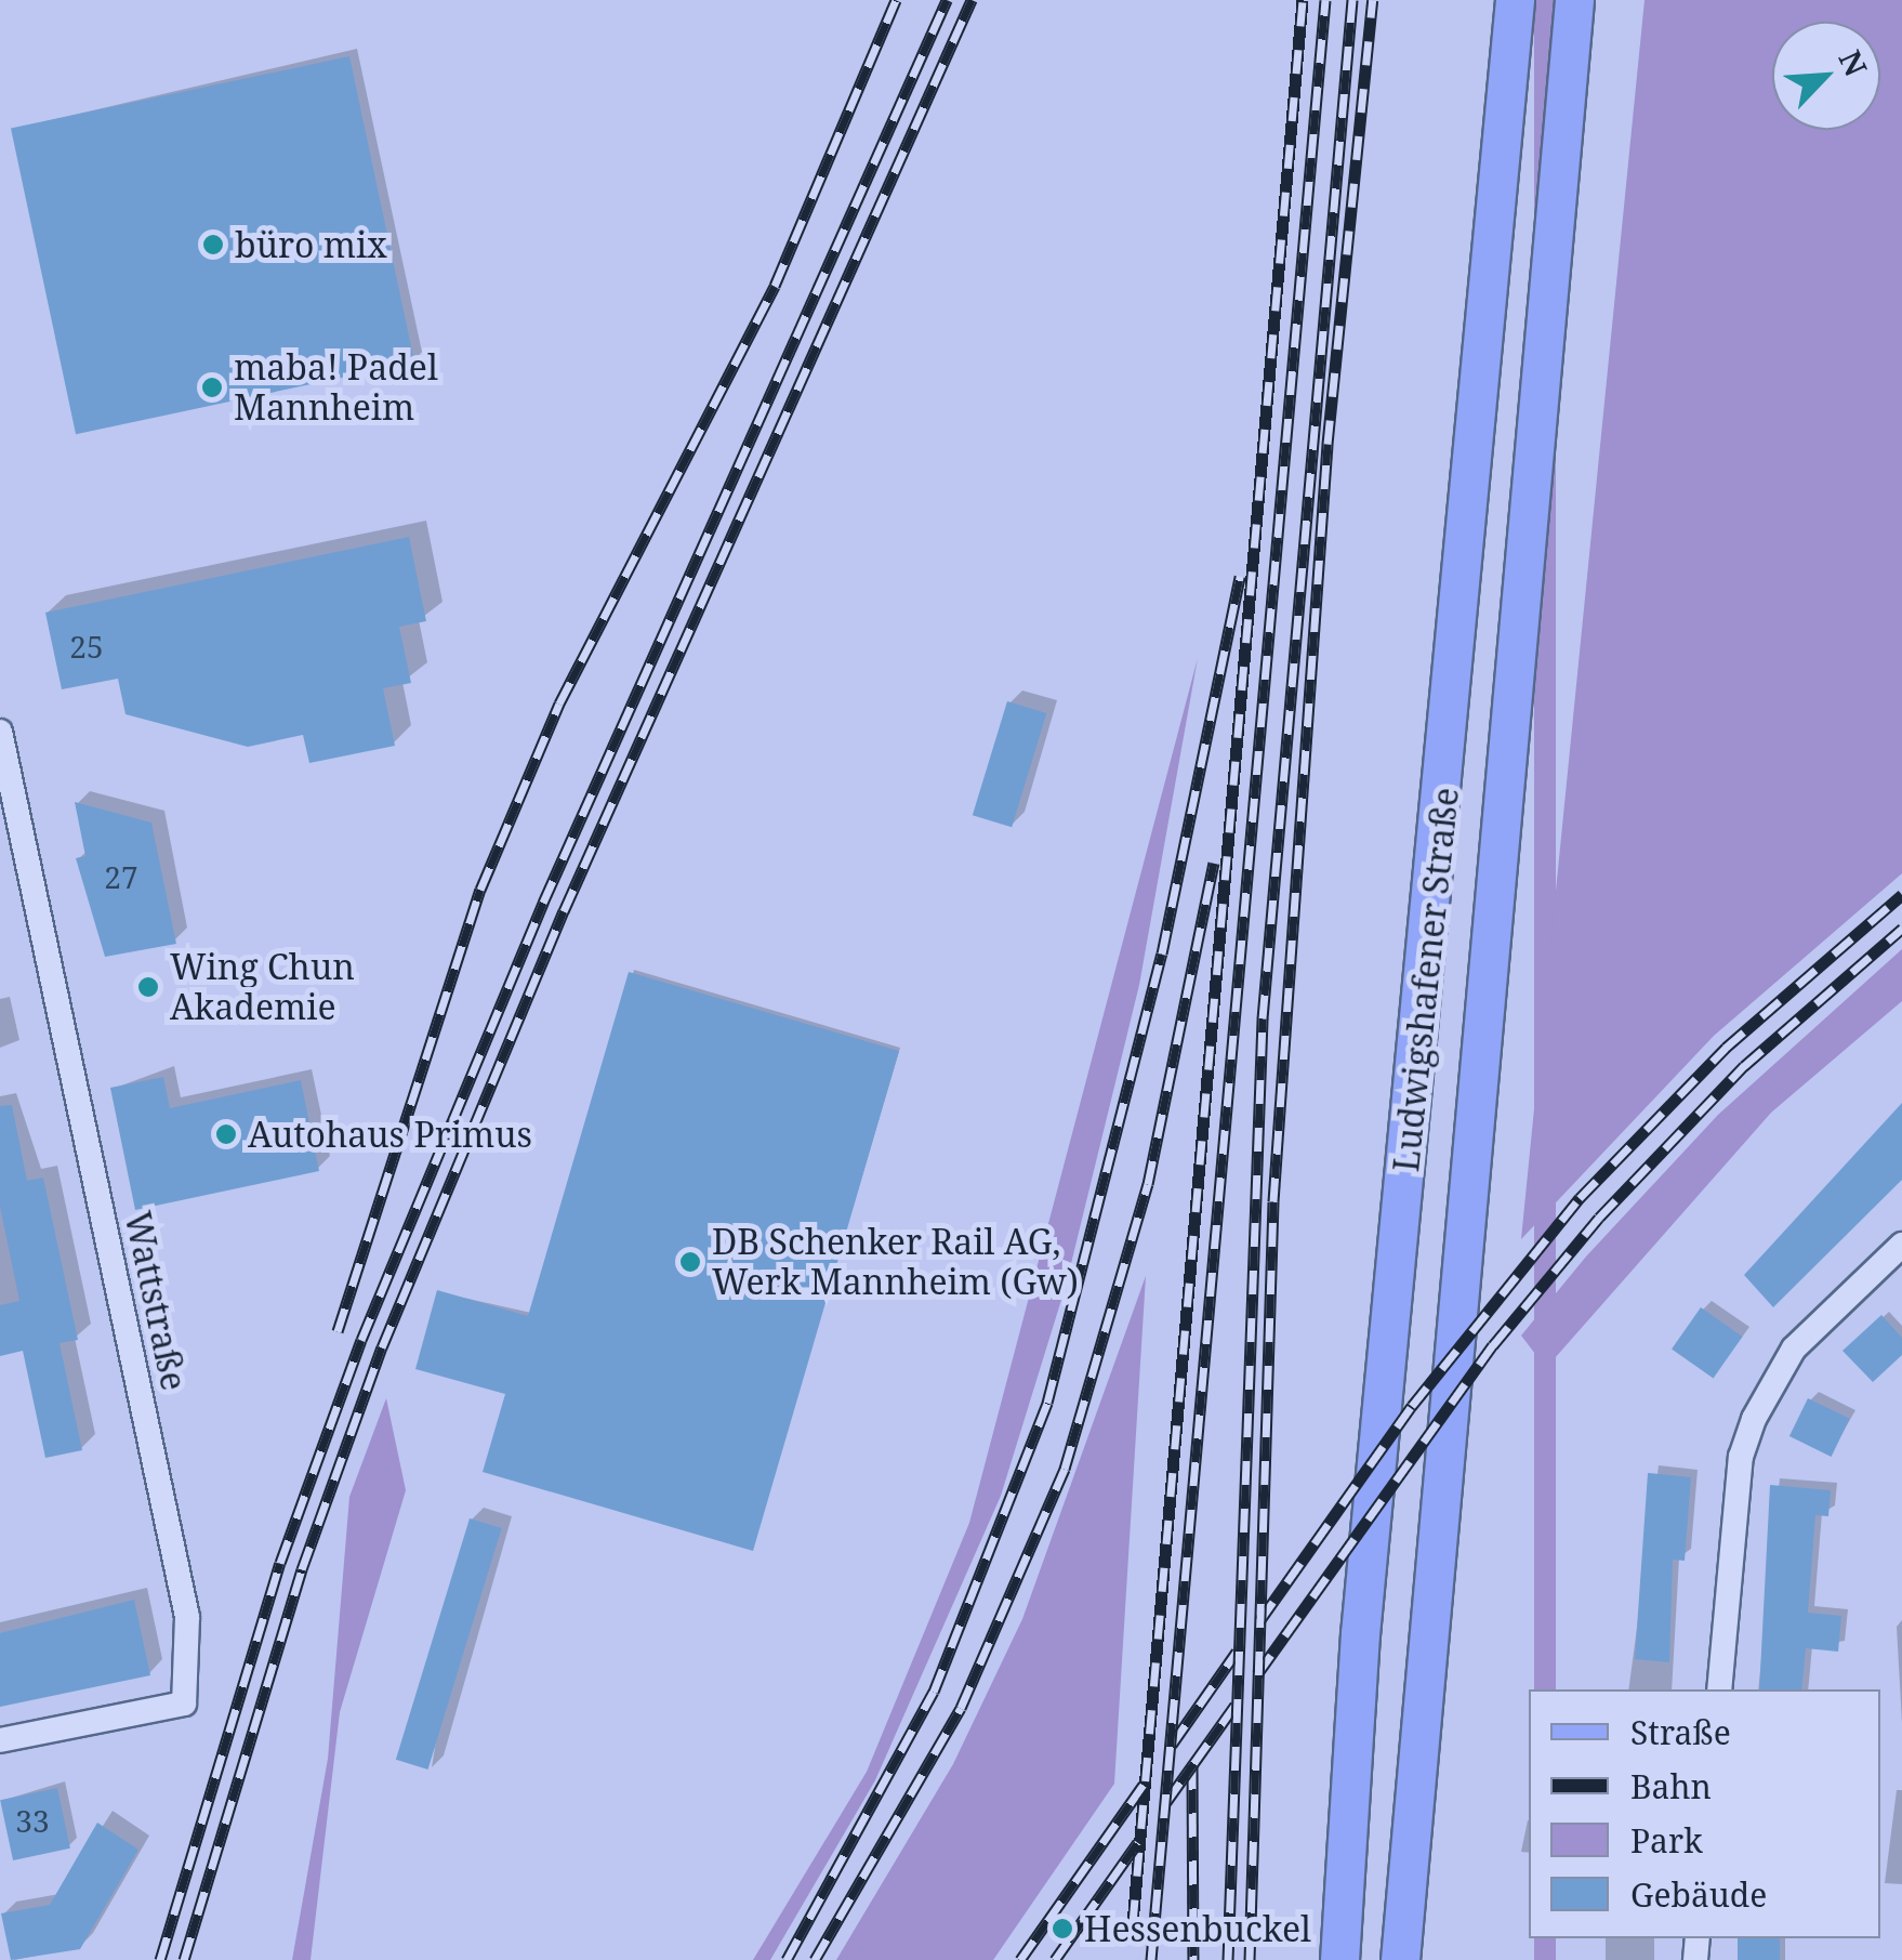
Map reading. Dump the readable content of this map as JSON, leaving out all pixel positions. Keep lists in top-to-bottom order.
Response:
{
  "streets": {
    "main road": ["Ludwigshafener Straße"],
    "street": ["Wattstraße"]
  },
  "places": [
    "büro mix",
    "maba! Padel Mannheim",
    "Wing Chun Akademie",
    "Autohaus Primus",
    "DB Schenker Rail AG, Werk Mannheim (Gw)",
    "Hessenbuckel"
  ],
  "house_numbers": ["25", "27", "33"],
  "legend": [
    "Straße",
    "Bahn",
    "Park",
    "Gebäude"
  ],
  "north": "top right"
}
